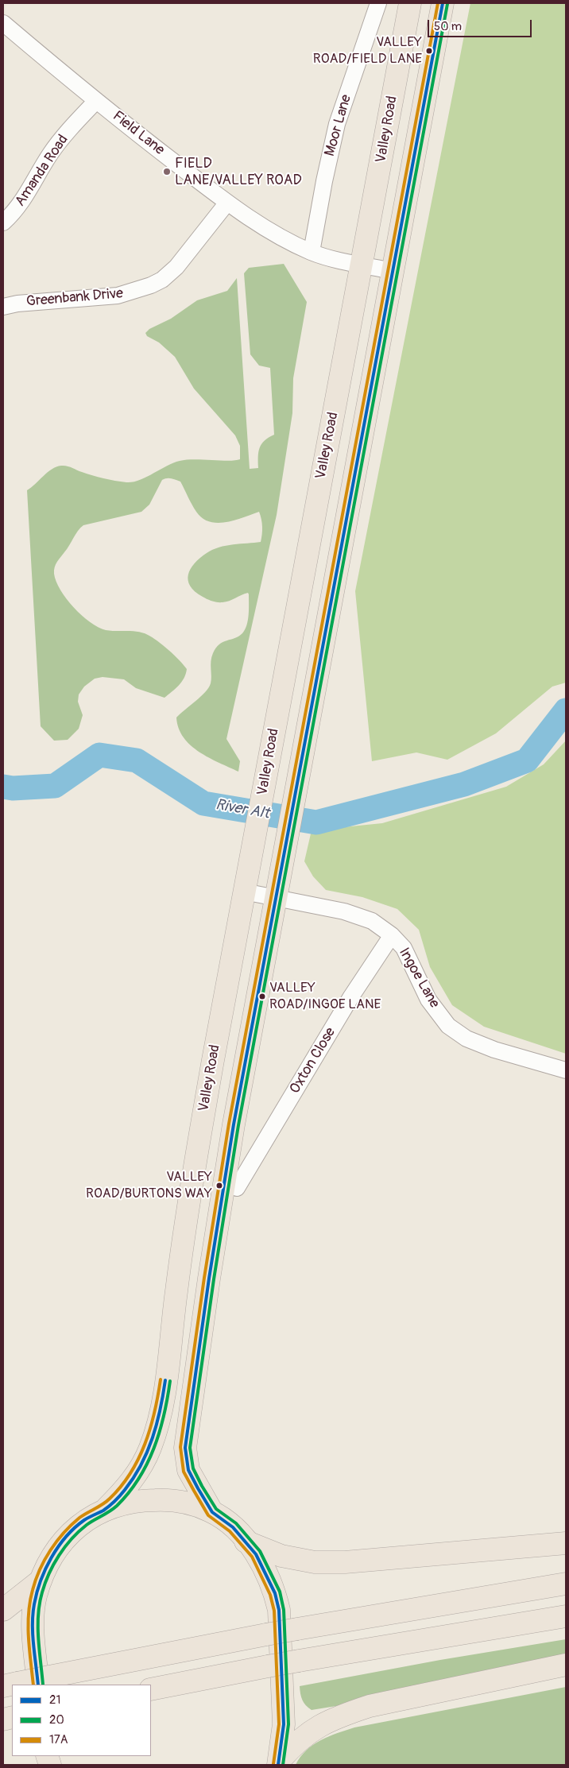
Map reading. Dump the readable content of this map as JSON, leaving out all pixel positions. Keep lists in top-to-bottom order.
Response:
{
  "streets": {
    "main road": ["Valley Road"],
    "street": [
      "Moor Lane",
      "Field Lane",
      "Amanda Road",
      "Greenbank Drive",
      "Ingoe Lane",
      "Oxton Close"
    ]
  },
  "crossings": [
    ["Moor Lane", "Field Lane"],
    ["Valley Road", "Field Lane"],
    ["Valley Road", "Ingoe Lane"],
    ["Field Lane", "Amanda Road"],
    ["Field Lane", "Greenbank Drive"],
    ["Ingoe Lane", "Oxton Close"]
  ],
  "water": ["River Alt"],
  "places": [
    "VALLEY ROAD/FIELD LANE",
    "FIELD LANE/VALLEY ROAD",
    "VALLEY ROAD/INGOE LANE",
    "VALLEY ROAD/BURTONS WAY"
  ],
  "lines": ["transit line 21", "transit line 17A", "transit line 20"],
  "legend": ["21", "20", "17A"],
  "scale_bar": "50 m"
}
